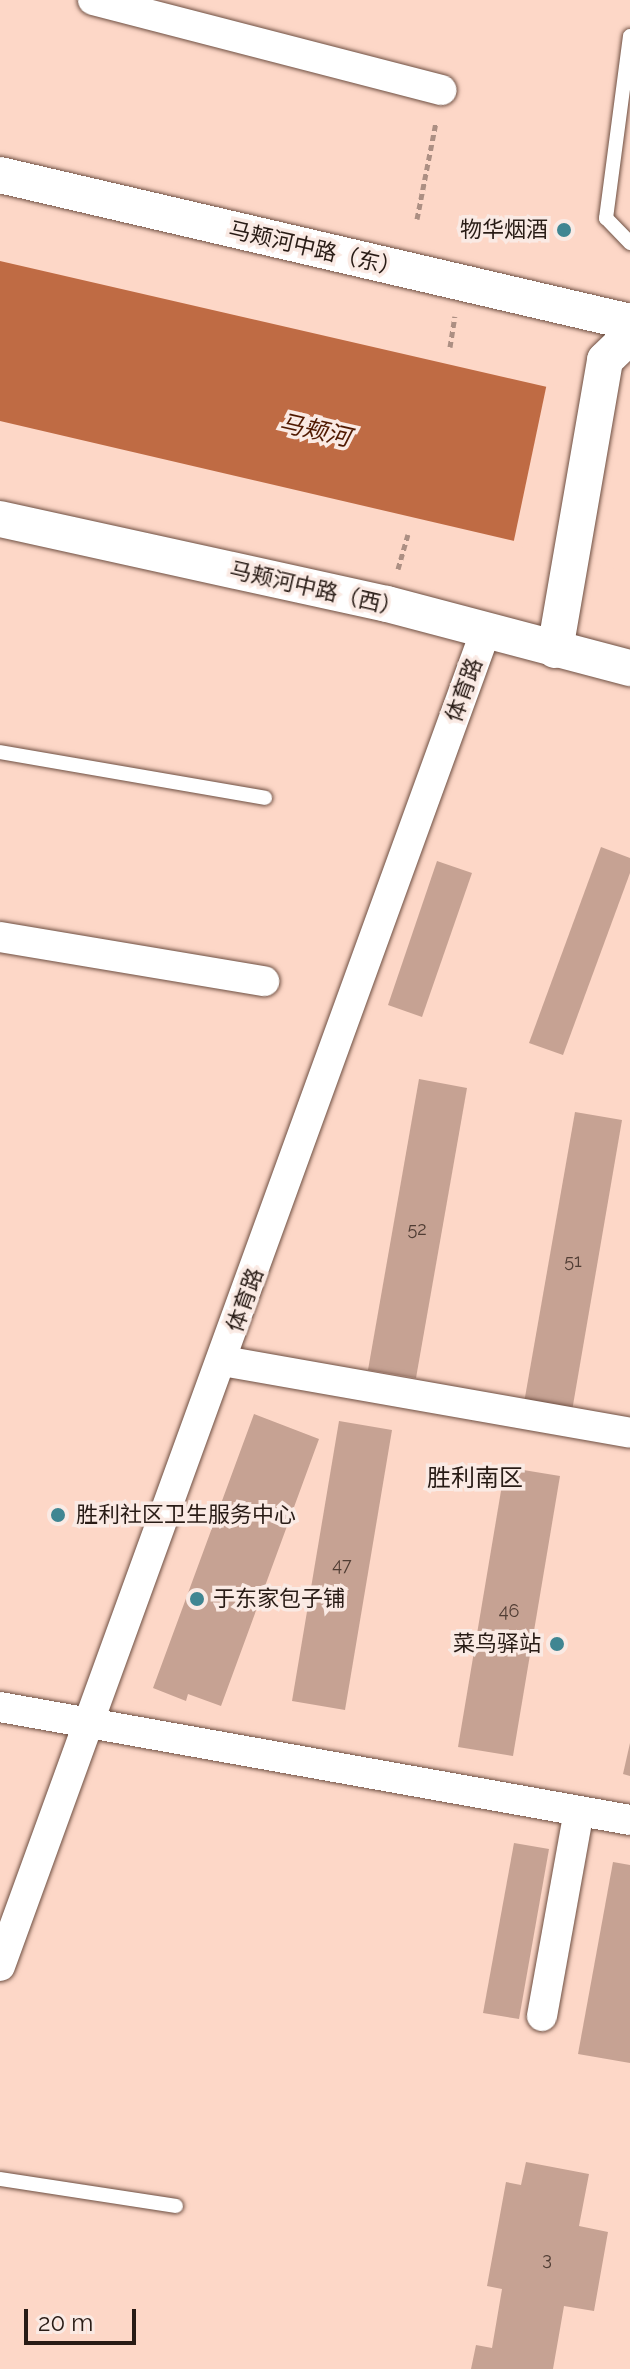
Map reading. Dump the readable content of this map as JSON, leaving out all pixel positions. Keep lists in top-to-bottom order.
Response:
{
  "streets": {
    "street": ["马颊河中路（东）", "马颊河中路（西）", "体育路"]
  },
  "crossings": [
    ["马颊河中路（西）", "体育路"]
  ],
  "districts": ["胜利南区"],
  "water": ["马颊河"],
  "places": [
    "物华烟酒",
    "胜利社区卫生服务中心",
    "于东家包子铺",
    "菜鸟驿站"
  ],
  "house_numbers": [
    "52",
    "51",
    "47",
    "46",
    "3"
  ],
  "scale_bar": "20 m"
}
